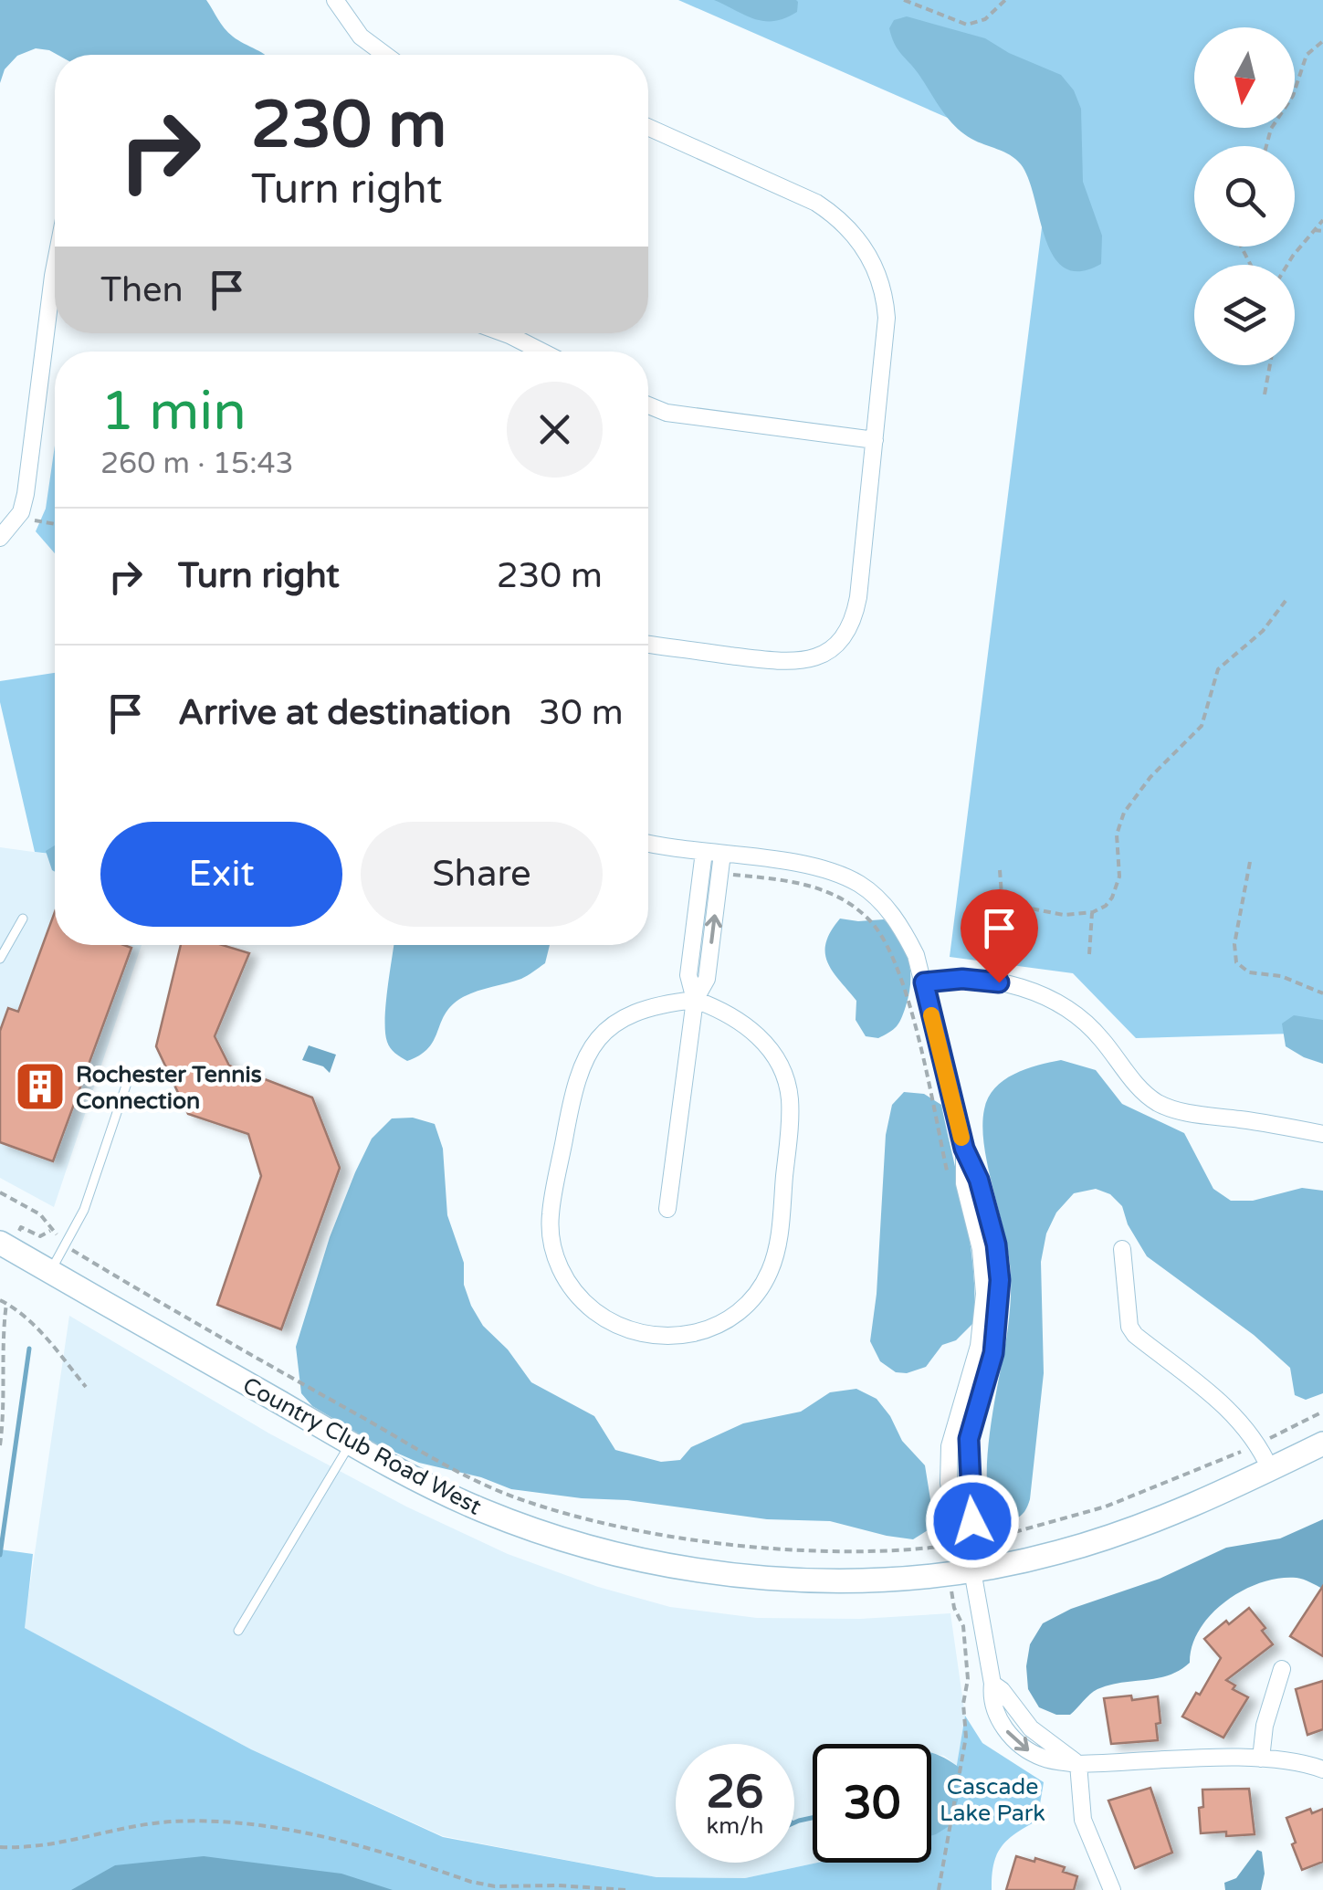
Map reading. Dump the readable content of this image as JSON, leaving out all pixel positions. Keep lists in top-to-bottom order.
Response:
{
  "streets": {
    "main road": ["Country Club Road West"]
  },
  "parks": ["Cascade Lake Park"],
  "places": {
    "building": ["Rochester Tennis Connection"]
  },
  "north": "bottom",
  "page": {
    "turn": ["230 m", "Turn right"],
    "then": "Then",
    "heading": ["1 min", "260 m · 15:43"],
    "list": [
      {
        "name": "Turn right",
        "value": "230 m"
      },
      {
        "name": "Arrive at destination",
        "value": "30 m"
      }
    ],
    "buttons": ["Exit", "Share"],
    "speed": "26 km/h",
    "limit": "30"
  }
}
